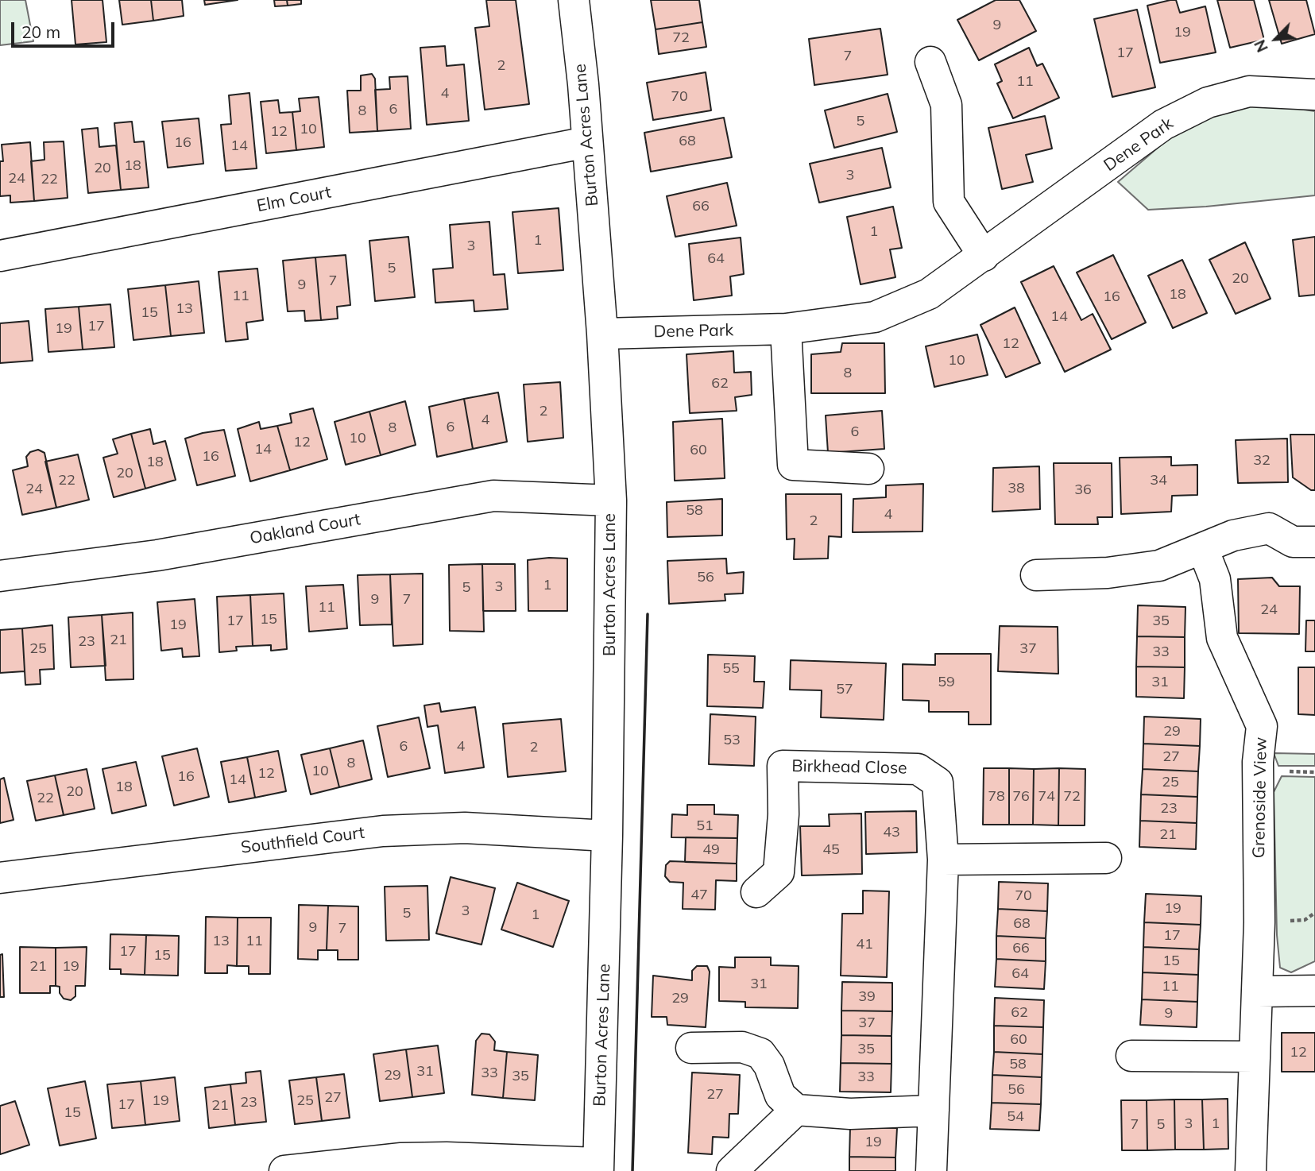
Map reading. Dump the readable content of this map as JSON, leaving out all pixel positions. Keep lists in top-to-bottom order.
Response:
{
  "streets": {
    "street": [
      "Burton Acres Lane",
      "Dene Park",
      "Elm Court",
      "Oakland Court",
      "Birkhead Close",
      "Grenoside View",
      "Southfield Court"
    ]
  },
  "crossings": [
    ["Burton Acres Lane", "Dene Park"],
    ["Burton Acres Lane", "Elm Court"],
    ["Burton Acres Lane", "Oakland Court"],
    ["Burton Acres Lane", "Southfield Court"]
  ],
  "house_numbers": [
    "9",
    "19",
    "72",
    "17",
    "7",
    "2",
    "11",
    "4",
    "70",
    "6",
    "8",
    "5",
    "10",
    "12",
    "68",
    "16",
    "14",
    "18",
    "20",
    "3",
    "24",
    "22",
    "66",
    "1",
    "1",
    "3",
    "64",
    "5",
    "20",
    "7",
    "9",
    "18",
    "11",
    "16",
    "13",
    "15",
    "14",
    "17",
    "19",
    "12",
    "10",
    "8",
    "62",
    "2",
    "4",
    "6",
    "8",
    "6",
    "10",
    "12",
    "14",
    "60",
    "16",
    "32",
    "18",
    "20",
    "22",
    "34",
    "38",
    "24",
    "36",
    "58",
    "4",
    "2",
    "56",
    "1",
    "3",
    "5",
    "9",
    "7",
    "11",
    "24",
    "15",
    "17",
    "35",
    "19",
    "21",
    "23",
    "25",
    "37",
    "33",
    "55",
    "59",
    "31",
    "57",
    "29",
    "53",
    "6",
    "4",
    "2",
    "27",
    "8",
    "10",
    "12",
    "16",
    "14",
    "25",
    "18",
    "20",
    "78",
    "76",
    "74",
    "72",
    "22",
    "23",
    "51",
    "43",
    "21",
    "49",
    "45",
    "47",
    "70",
    "19",
    "3",
    "5",
    "1",
    "68",
    "9",
    "7",
    "17",
    "13",
    "11",
    "41",
    "66",
    "17",
    "15",
    "15",
    "21",
    "19",
    "64",
    "31",
    "11",
    "39",
    "29",
    "62",
    "9",
    "37",
    "60",
    "35",
    "12",
    "58",
    "31",
    "33",
    "29",
    "35",
    "33",
    "56",
    "27",
    "27",
    "19",
    "25",
    "23",
    "17",
    "21",
    "15",
    "54",
    "3",
    "1",
    "7",
    "5",
    "19"
  ],
  "scale_bar": "20 m",
  "north": "bottom left"
}
